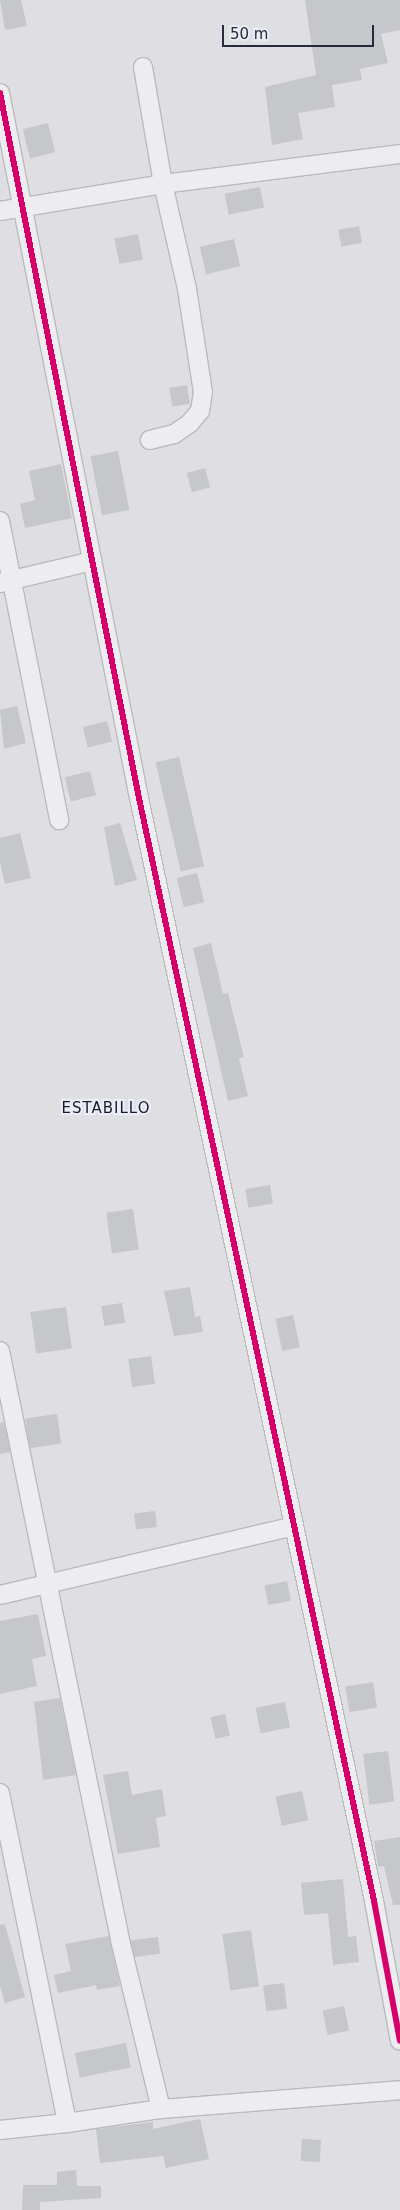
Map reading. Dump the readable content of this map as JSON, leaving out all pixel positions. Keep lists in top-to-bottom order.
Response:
{
  "districts": ["ESTABILLO"],
  "scale_bar": "50 m"
}
